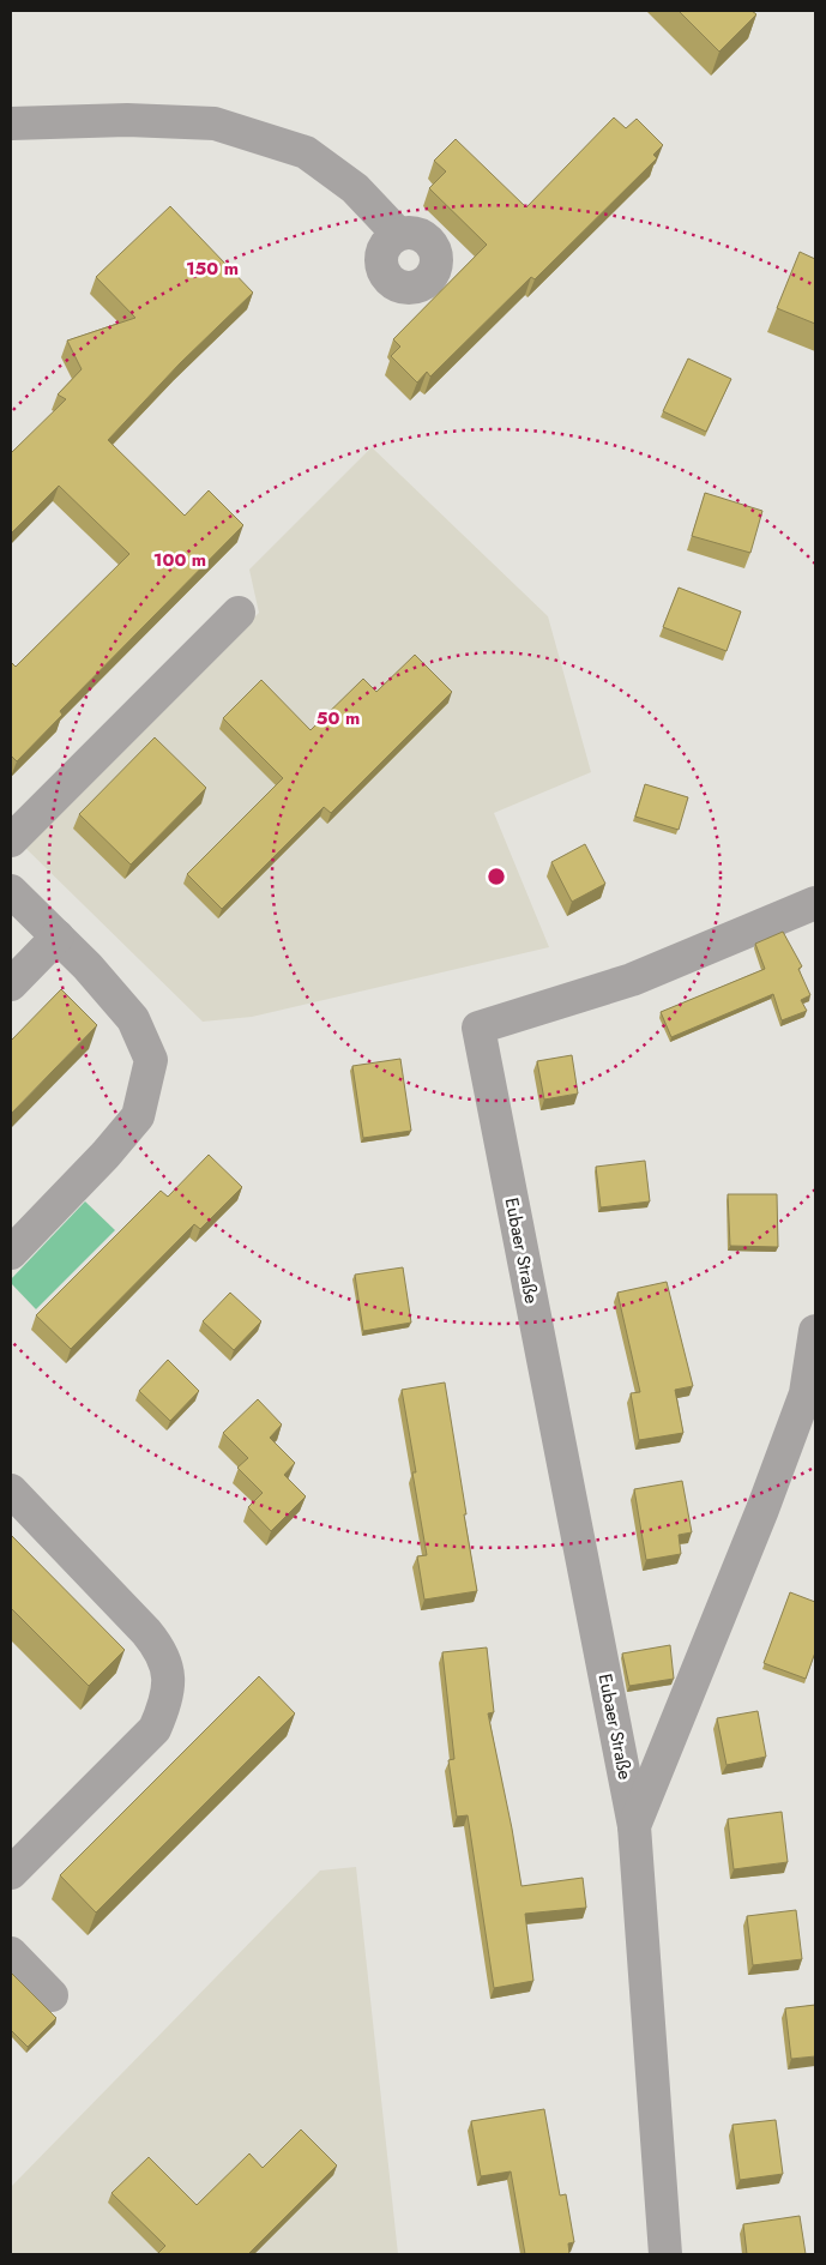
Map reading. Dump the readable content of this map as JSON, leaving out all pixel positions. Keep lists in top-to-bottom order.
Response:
{
  "streets": {
    "street": ["Eubaer Straße"]
  },
  "rings": ["150 m", "100 m", "50 m"]
}
